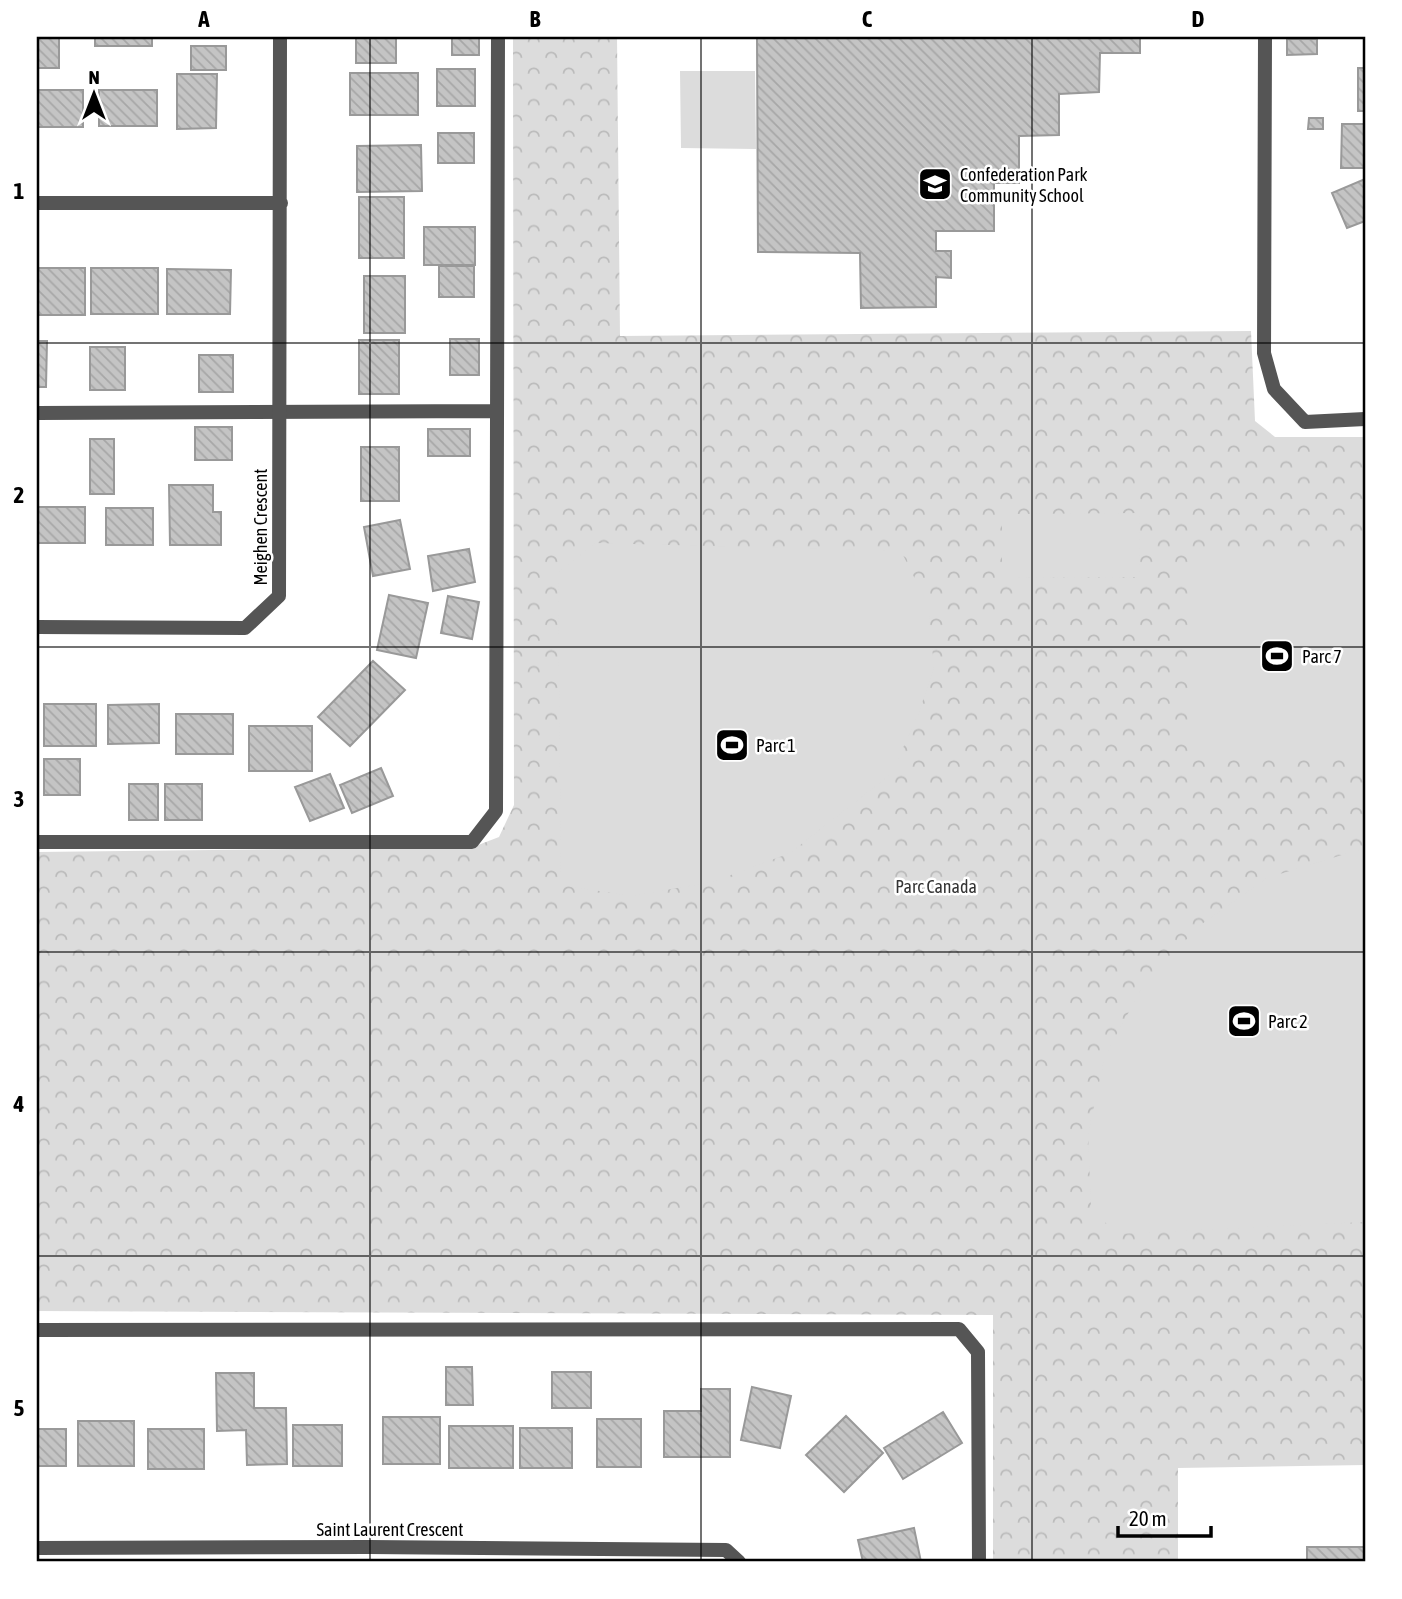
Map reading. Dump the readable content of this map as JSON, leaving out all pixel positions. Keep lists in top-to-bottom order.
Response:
{
  "streets": {
    "street": ["Meighen Crescent", "Saint Laurent Crescent"]
  },
  "parks": ["Parc Canada"],
  "places": {
    "school or university": ["Confederation Park Community School"],
    "sports": ["Parc 7", "Parc 1", "Parc 2"]
  },
  "scale_bar": "20 m",
  "north": "top",
  "grid": {
    "columns": [
      "A",
      "B",
      "C",
      "D"
    ],
    "rows": [
      "1",
      "2",
      "3",
      "4",
      "5"
    ]
  }
}
